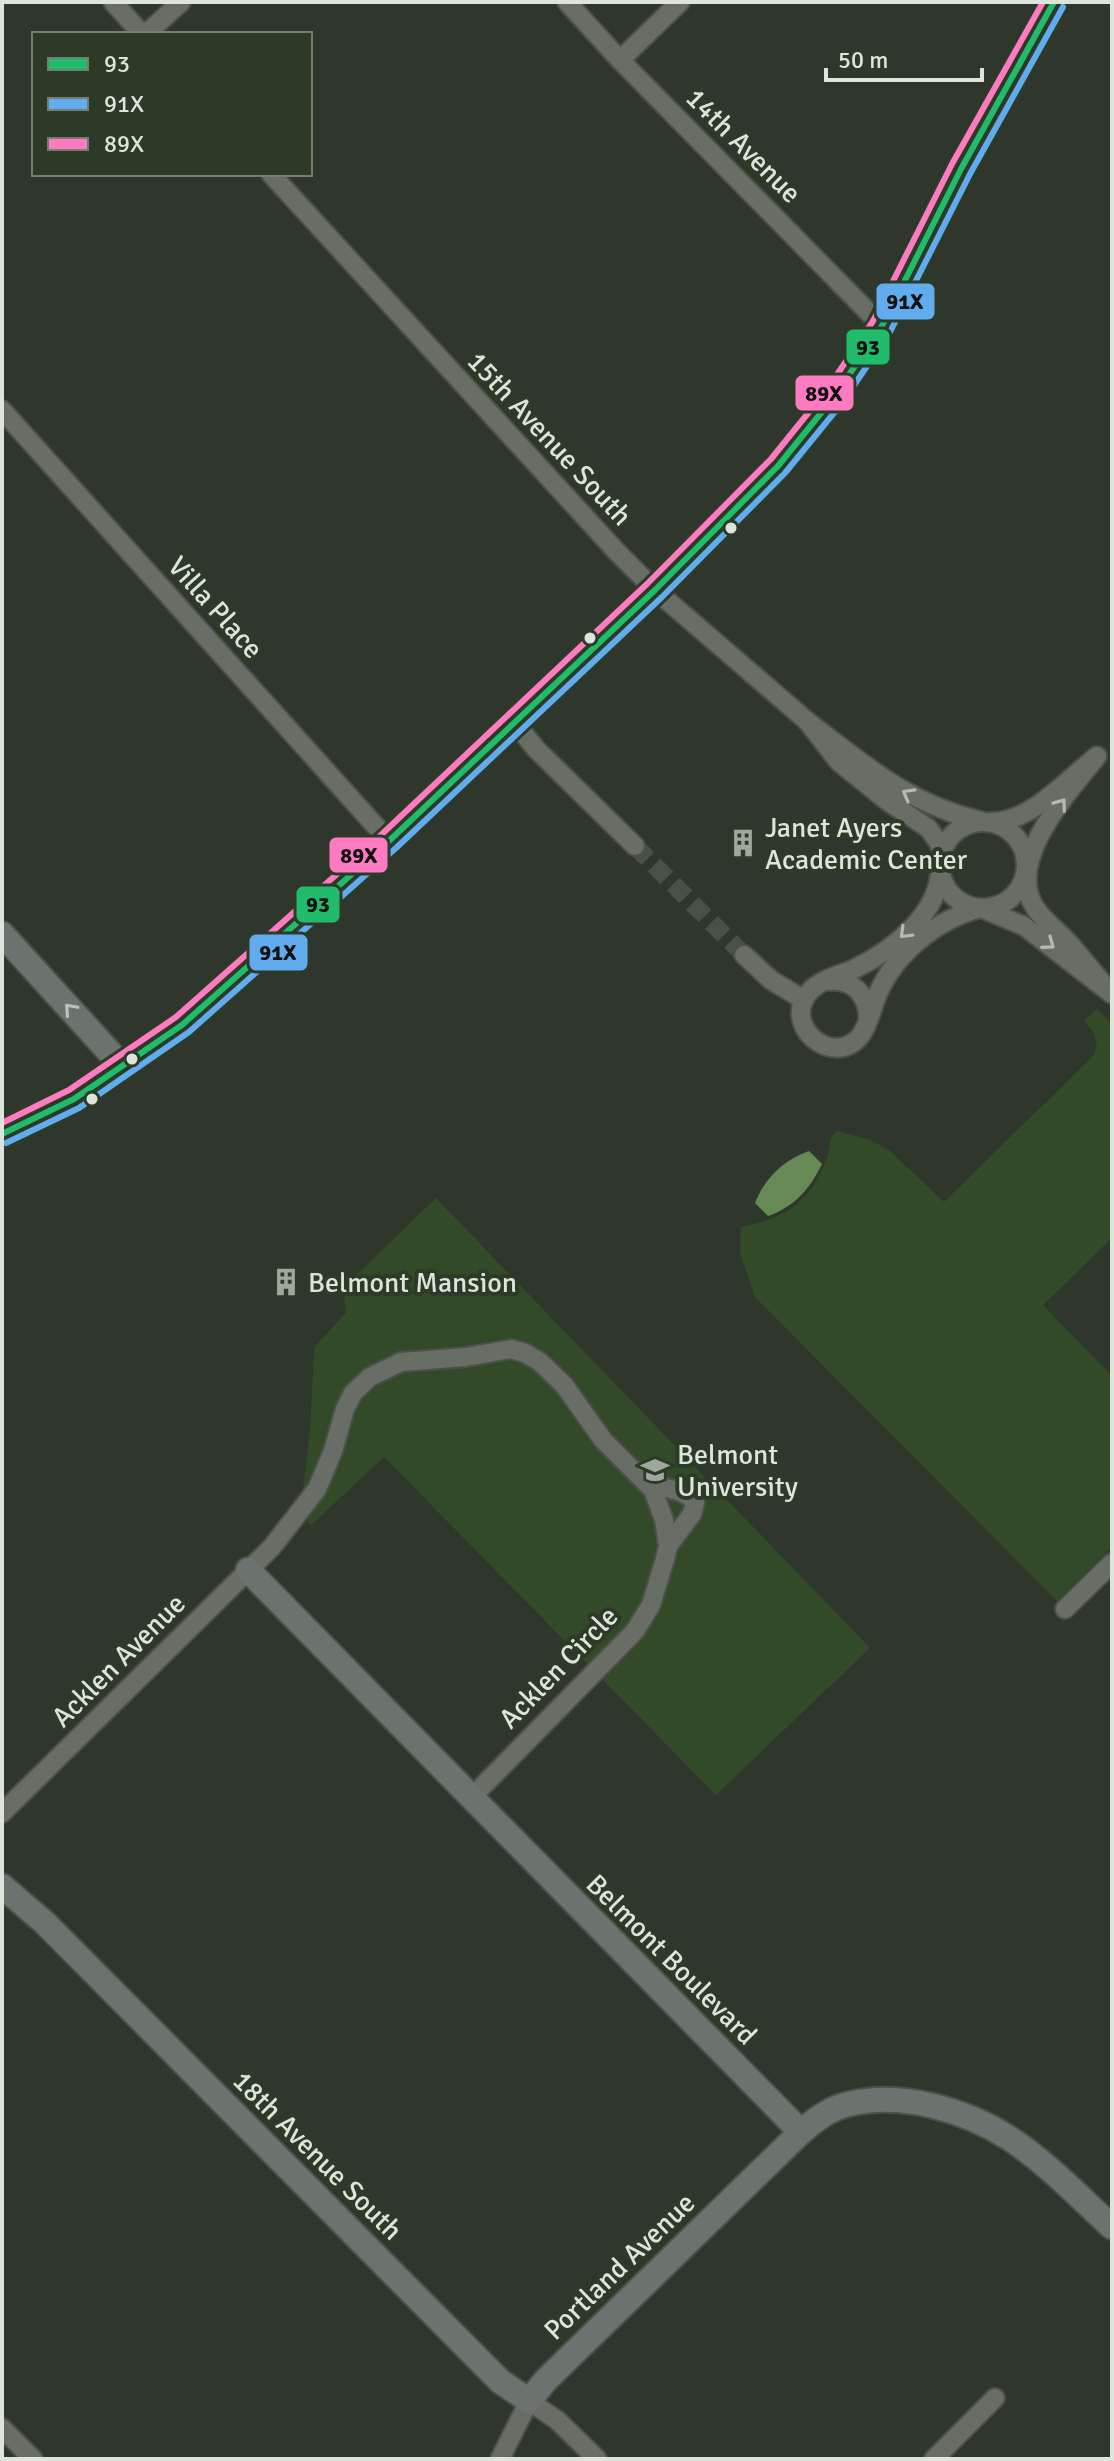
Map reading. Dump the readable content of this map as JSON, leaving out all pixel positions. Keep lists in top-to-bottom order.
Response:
{
  "streets": {
    "street": [
      "14th Avenue",
      "15th Avenue South",
      "Villa Place",
      "Acklen Avenue",
      "Acklen Circle",
      "Belmont Boulevard",
      "18th Avenue South",
      "Portland Avenue"
    ]
  },
  "crossings": [
    ["Acklen Avenue", "Acklen Circle"],
    ["Acklen Avenue", "Belmont Boulevard"],
    ["Acklen Circle", "Belmont Boulevard"],
    ["Belmont Boulevard", "Portland Avenue"],
    ["18th Avenue South", "Portland Avenue"]
  ],
  "places": {
    "building": ["Janet Ayers Academic Center", "Belmont Mansion"],
    "school or university": ["Belmont University"]
  },
  "lines": ["transit line 93", "transit line 89X", "transit line 91X"],
  "legend": ["93", "91X", "89X"],
  "scale_bar": "50 m"
}
